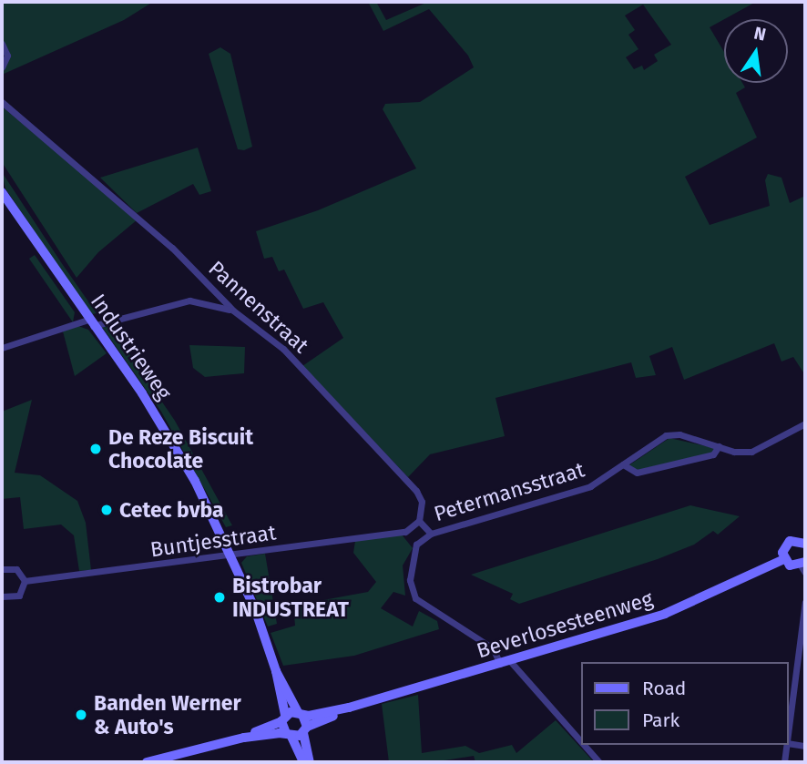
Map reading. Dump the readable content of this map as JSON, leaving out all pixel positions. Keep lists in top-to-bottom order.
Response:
{
  "streets": {
    "street": [
      "Pannenstraat",
      "Industrieweg",
      "Petermansstraat",
      "Buntjesstraat",
      "Beverlosesteenweg"
    ]
  },
  "crossings": [
    ["Industrieweg", "Buntjesstraat"],
    ["Industrieweg", "Beverlosesteenweg"],
    ["Petermansstraat", "Beverlosesteenweg"]
  ],
  "places": [
    "De Reze Biscuit Chocolate",
    "Cetec bvba",
    "Bistrobar INDUSTREAT",
    "Banden Werner & Auto's"
  ],
  "legend": ["Road", "Park"],
  "north": "top"
}
